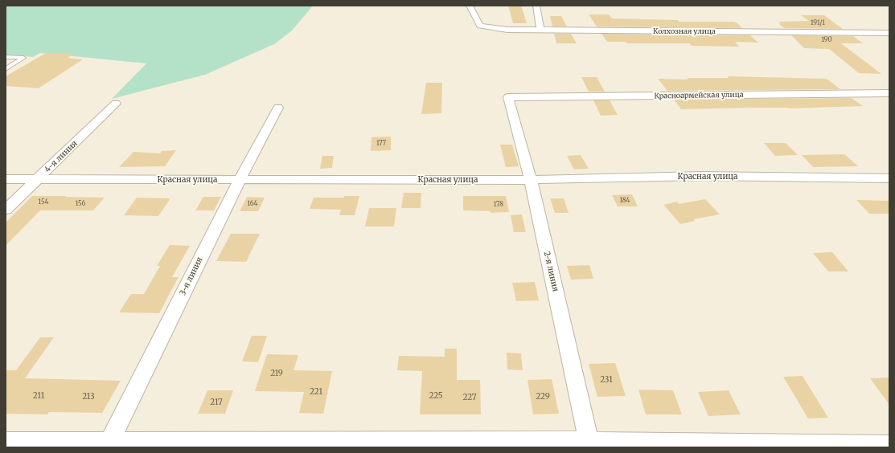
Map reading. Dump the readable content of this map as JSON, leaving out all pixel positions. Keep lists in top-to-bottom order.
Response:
{
  "streets": {
    "street": [
      "Колхозная улица",
      "Красноармейская улица",
      "4-я линия",
      "Красная улица",
      "2-я линия",
      "3-я линия"
    ]
  },
  "crossings": [
    ["Красноармейская улица", "2-я линия"],
    ["4-я линия", "Красная улица"],
    ["Красная улица", "2-я линия"],
    ["Красная улица", "3-я линия"]
  ],
  "house_numbers": [
    "191/1",
    "190",
    "177",
    "184",
    "154",
    "156",
    "164",
    "178",
    "219",
    "231",
    "221",
    "211",
    "225",
    "213",
    "229",
    "227",
    "217"
  ]
}
